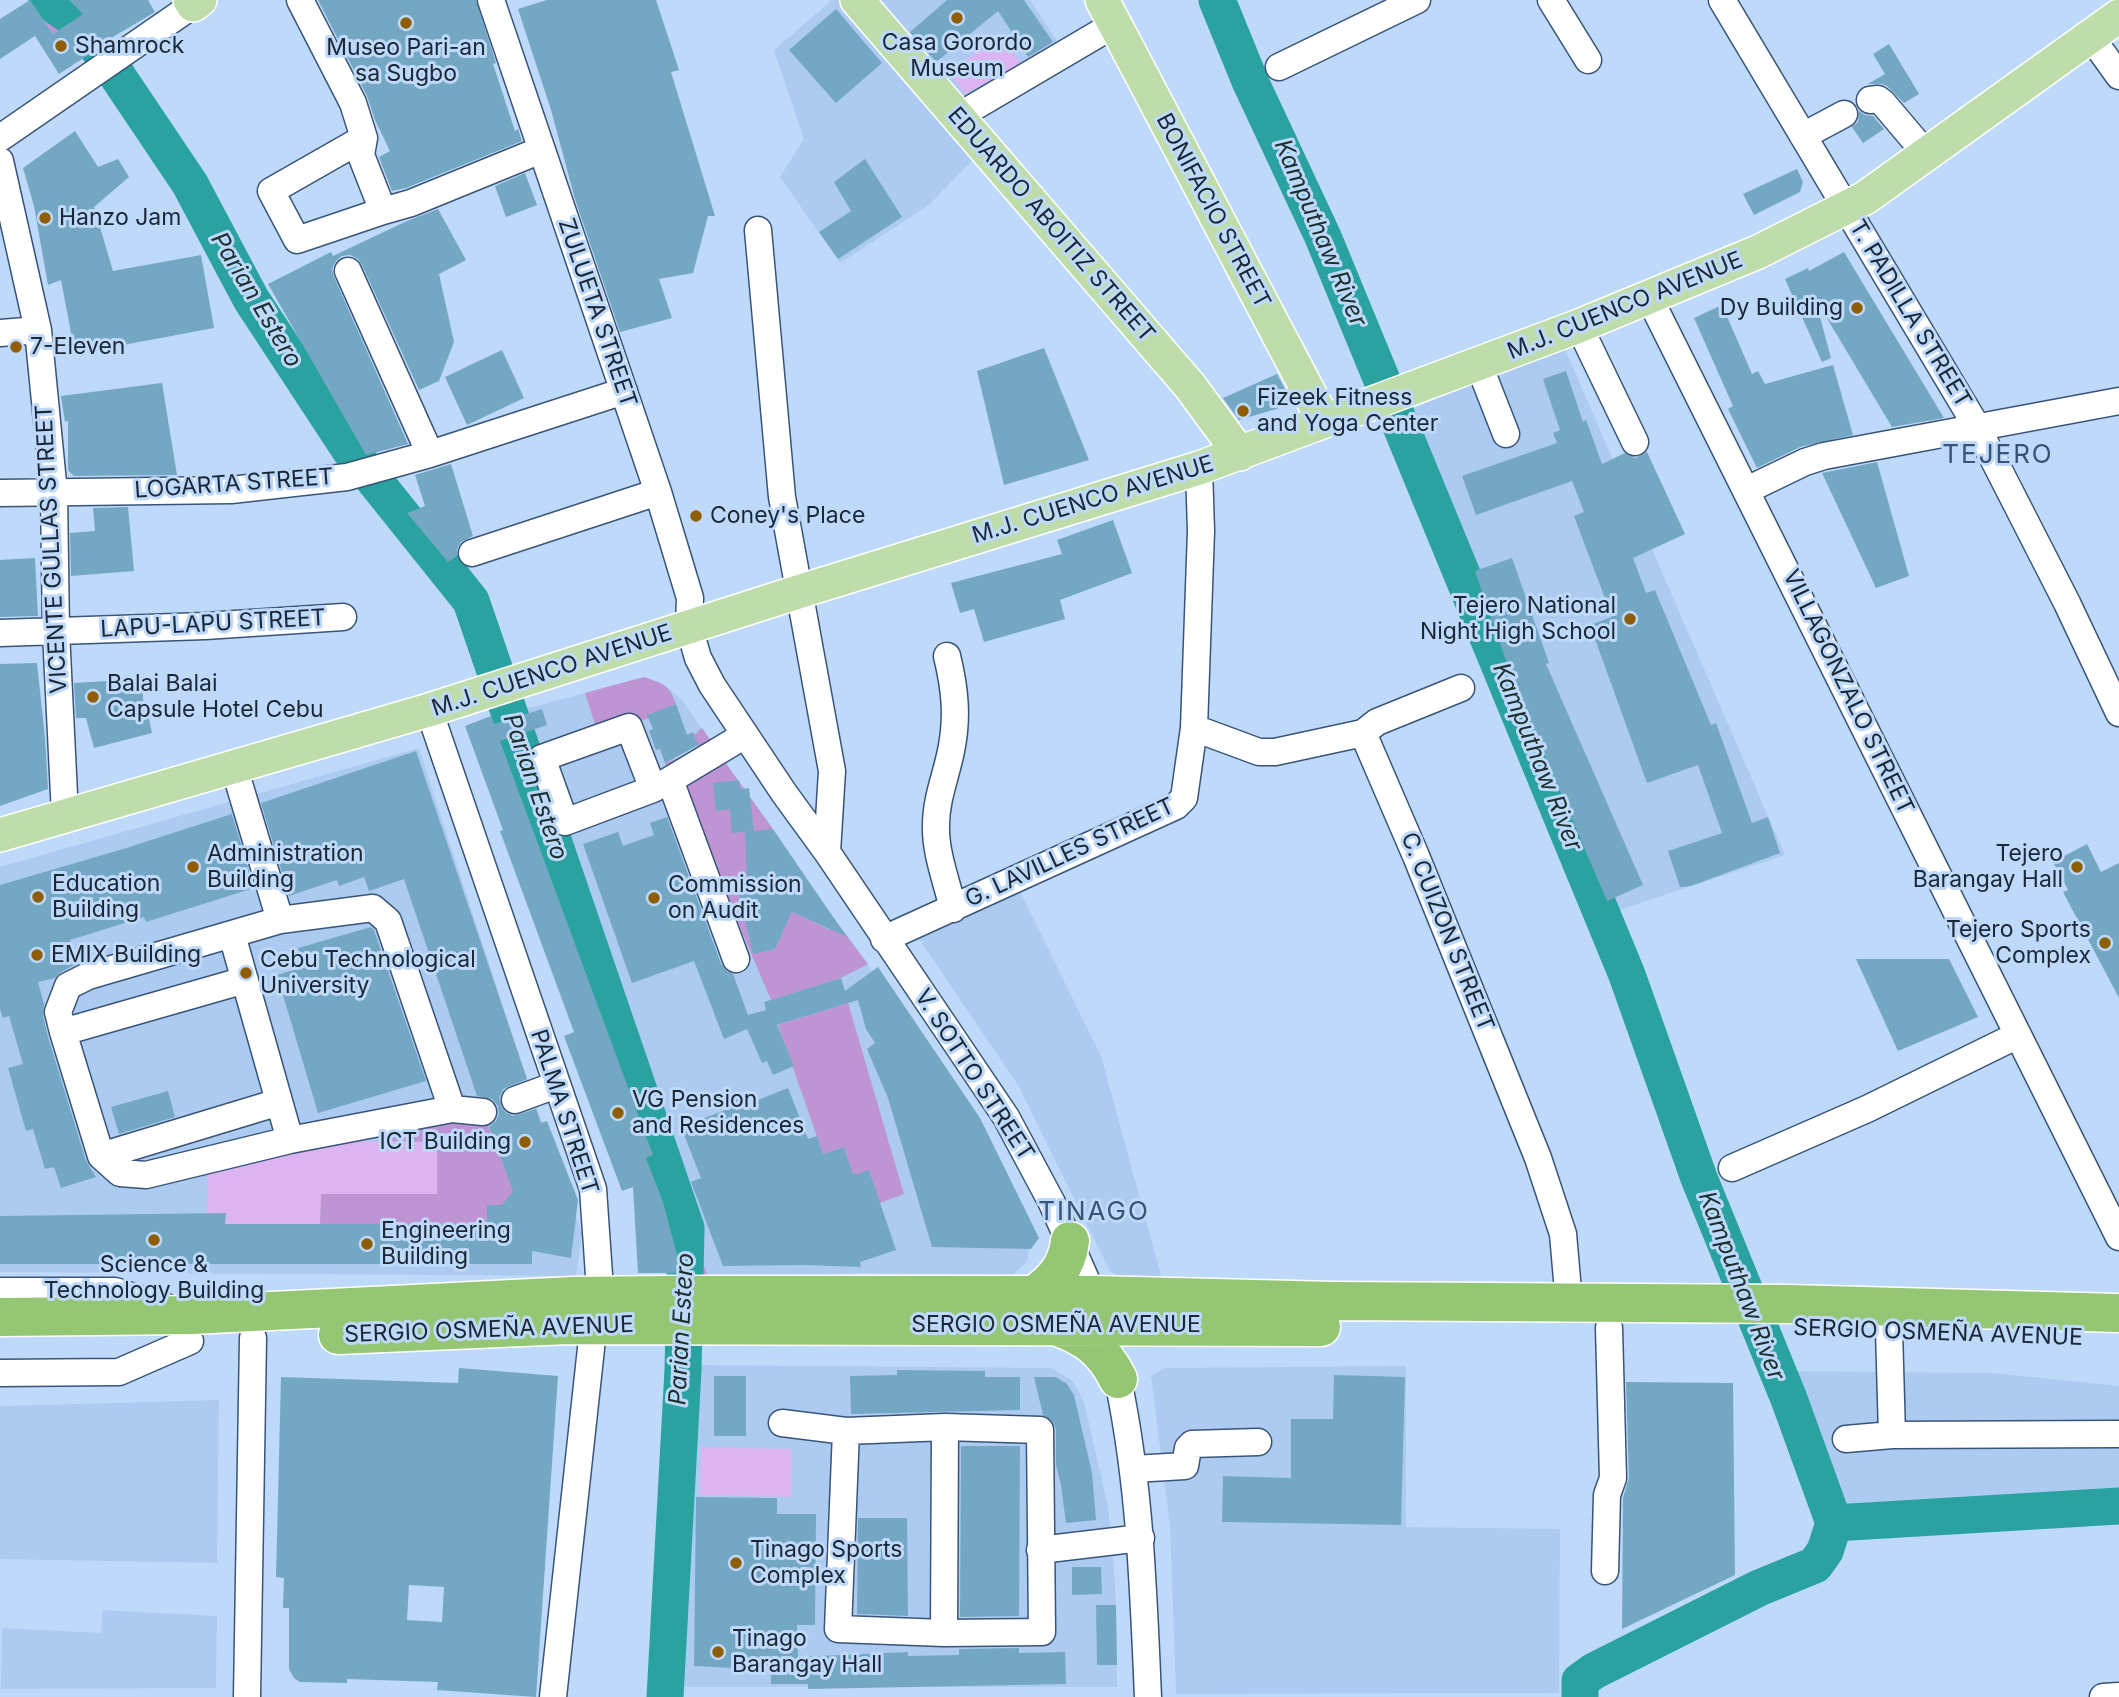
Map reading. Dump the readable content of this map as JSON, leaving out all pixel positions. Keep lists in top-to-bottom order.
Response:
{
  "streets": {
    "highway": ["SERGIO OSMEÑA AVENUE"],
    "main road": ["BONIFACIO STREET", "EDUARDO ABOITIZ STREET", "M.J. CUENCO AVENUE"],
    "street": [
      "ZULUETA STREET",
      "T. PADILLA STREET",
      "LOGARTA STREET",
      "VICENTE GULLAS STREET",
      "LAPU-LAPU STREET",
      "VILLAGONZALO STREET",
      "G. LAVILLES STREET",
      "C. CUIZON STREET",
      "V. SOTTO STREET",
      "PALMA STREET"
    ]
  },
  "crossings": [
    ["BONIFACIO STREET", "M.J. CUENCO AVENUE"],
    ["EDUARDO ABOITIZ STREET", "M.J. CUENCO AVENUE"],
    ["M.J. CUENCO AVENUE", "ZULUETA STREET"],
    ["M.J. CUENCO AVENUE", "T. PADILLA STREET"],
    ["M.J. CUENCO AVENUE", "VICENTE GULLAS STREET"],
    ["M.J. CUENCO AVENUE", "VILLAGONZALO STREET"],
    ["M.J. CUENCO AVENUE", "G. LAVILLES STREET"],
    ["M.J. CUENCO AVENUE", "V. SOTTO STREET"],
    ["M.J. CUENCO AVENUE", "PALMA STREET"],
    ["ZULUETA STREET", "LOGARTA STREET"],
    ["ZULUETA STREET", "V. SOTTO STREET"],
    ["LOGARTA STREET", "VICENTE GULLAS STREET"],
    ["VICENTE GULLAS STREET", "LAPU-LAPU STREET"],
    ["G. LAVILLES STREET", "V. SOTTO STREET"],
    ["C. CUIZON STREET", "SERGIO OSMEÑA AVENUE"],
    ["V. SOTTO STREET", "SERGIO OSMEÑA AVENUE"],
    ["PALMA STREET", "SERGIO OSMEÑA AVENUE"]
  ],
  "districts": ["TEJERO", "TINAGO"],
  "water": ["Kamputhaw River", "Parian Estero"],
  "places": [
    "Casa Gorordo Museum",
    "Museo Pari-an sa Sugbo",
    "Shamrock",
    "Hanzo Jam",
    "Dy Building",
    "7-Eleven",
    "Fizeek Fitness and Yoga Center",
    "Coney's Place",
    "Tejero National Night High School",
    "Balai Balai Capsule Hotel Cebu",
    "Administration Building",
    "Tejero Barangay Hall",
    "Education Building",
    "Commission on Audit",
    "Tejero Sports Complex",
    "EMIX Building",
    "Cebu Technological University",
    "VG Pension and Residences",
    "ICT Building",
    "Science & Technology Building",
    "Engineering Building",
    "Tinago Sports Complex",
    "Tinago Barangay Hall"
  ]
}
